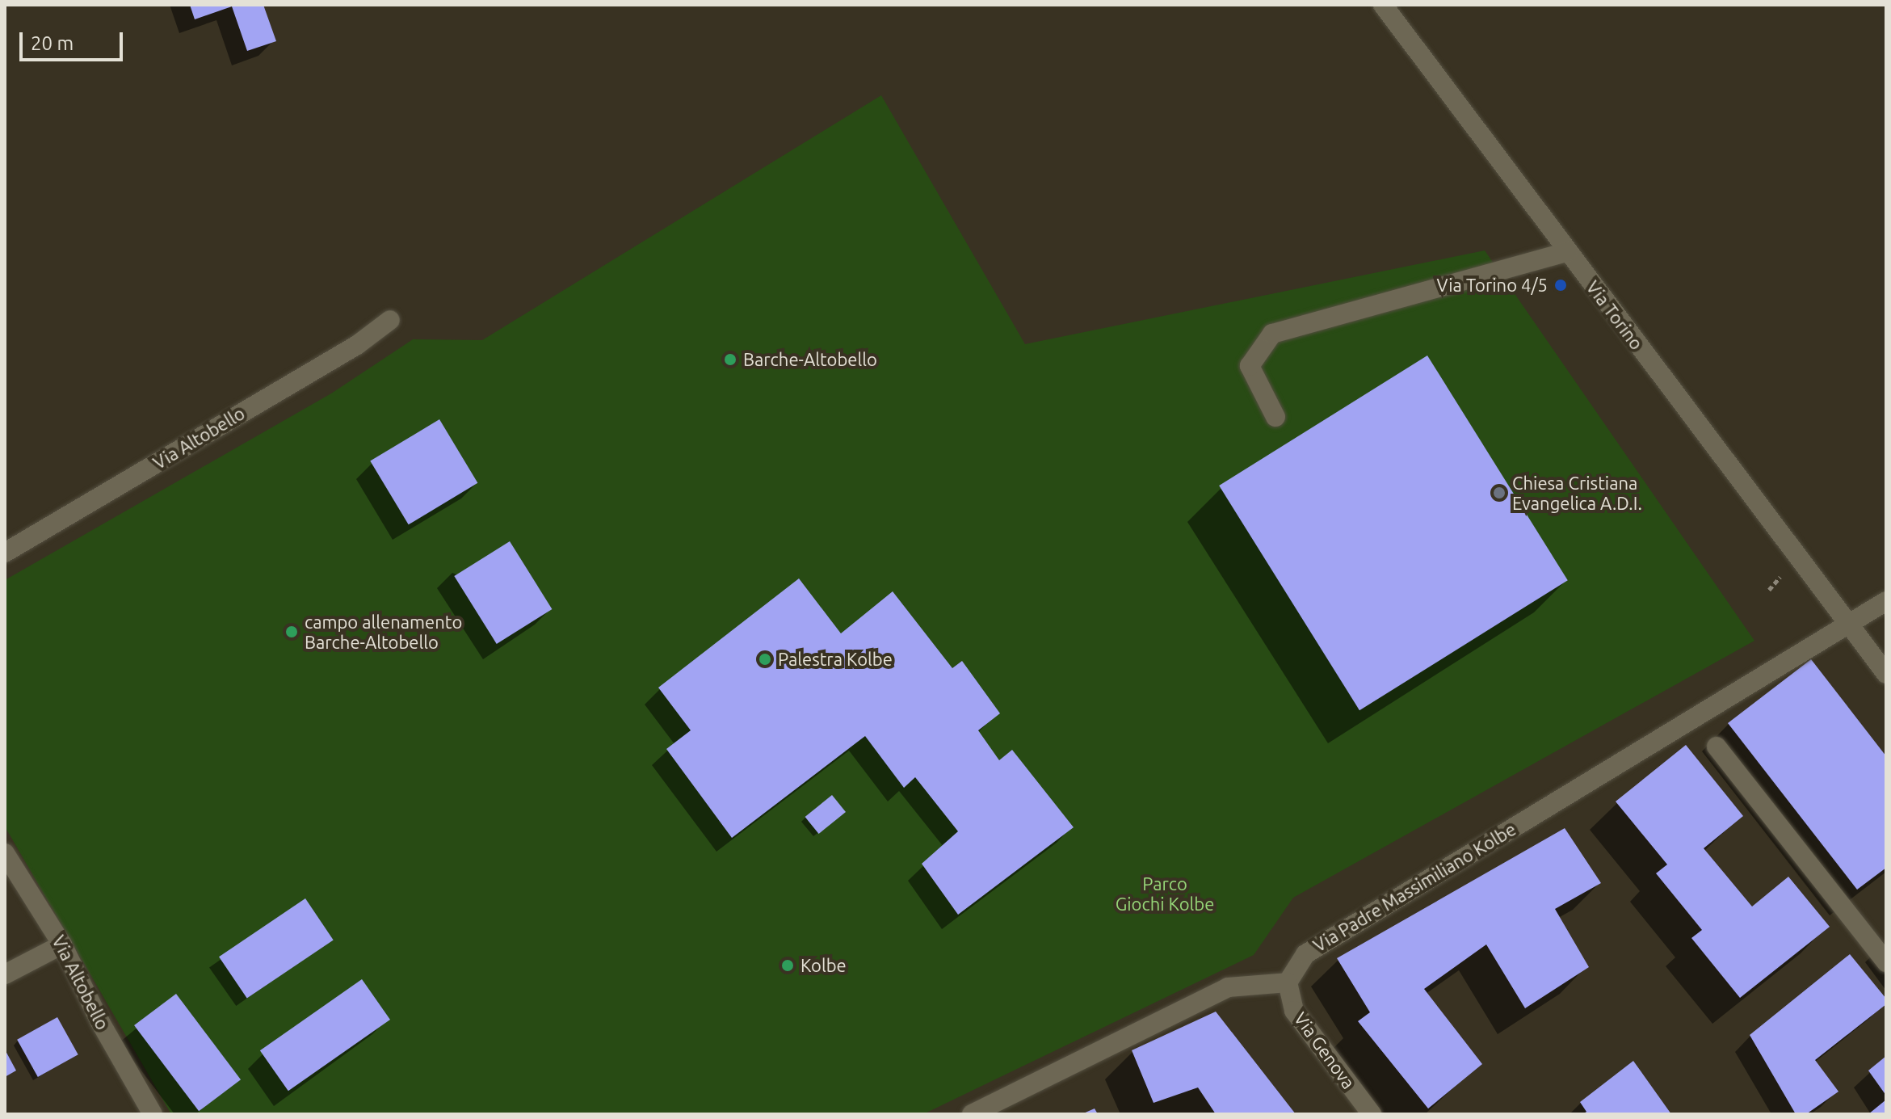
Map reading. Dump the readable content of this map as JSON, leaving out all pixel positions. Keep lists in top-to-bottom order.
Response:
{
  "streets": {
    "street": [
      "Via Torino",
      "Via Altobello",
      "Via Padre Massimiliano Kolbe",
      "Via Genova"
    ]
  },
  "crossings": [
    ["Via Torino", "Via Padre Massimiliano Kolbe"],
    ["Via Padre Massimiliano Kolbe", "Via Genova"]
  ],
  "parks": ["Parco Giochi Kolbe"],
  "places": [
    "Via Torino 4/5",
    "Barche-Altobello",
    "Chiesa Cristiana Evangelica A.D.I.",
    "campo allenamento Barche-Altobello",
    "Palestra Kolbe",
    "Kolbe"
  ],
  "scale_bar": "20 m"
}
